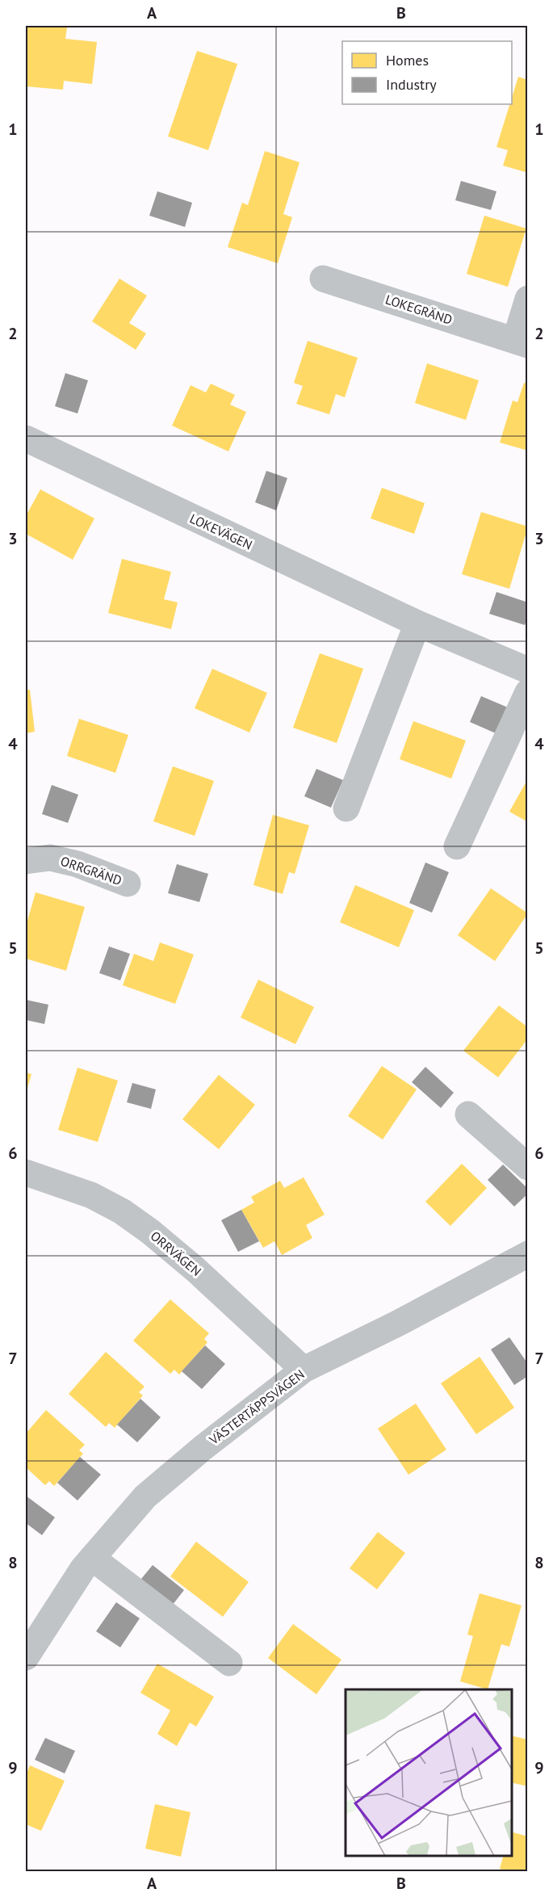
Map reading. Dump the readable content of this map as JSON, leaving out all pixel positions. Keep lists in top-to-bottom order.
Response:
{
  "streets": {
    "street": [
      "LOKEGRÄND",
      "LOKEVÄGEN",
      "ORRGRÄND",
      "ORRVÄGEN",
      "VÄSTERTÄPPSVÄGEN"
    ]
  },
  "crossings": [
    ["ORRVÄGEN", "VÄSTERTÄPPSVÄGEN"]
  ],
  "legend": ["Homes", "Industry"],
  "grid": {
    "columns": ["A", "B"],
    "rows": [
      "1",
      "2",
      "3",
      "4",
      "5",
      "6",
      "7",
      "8",
      "9"
    ]
  }
}
